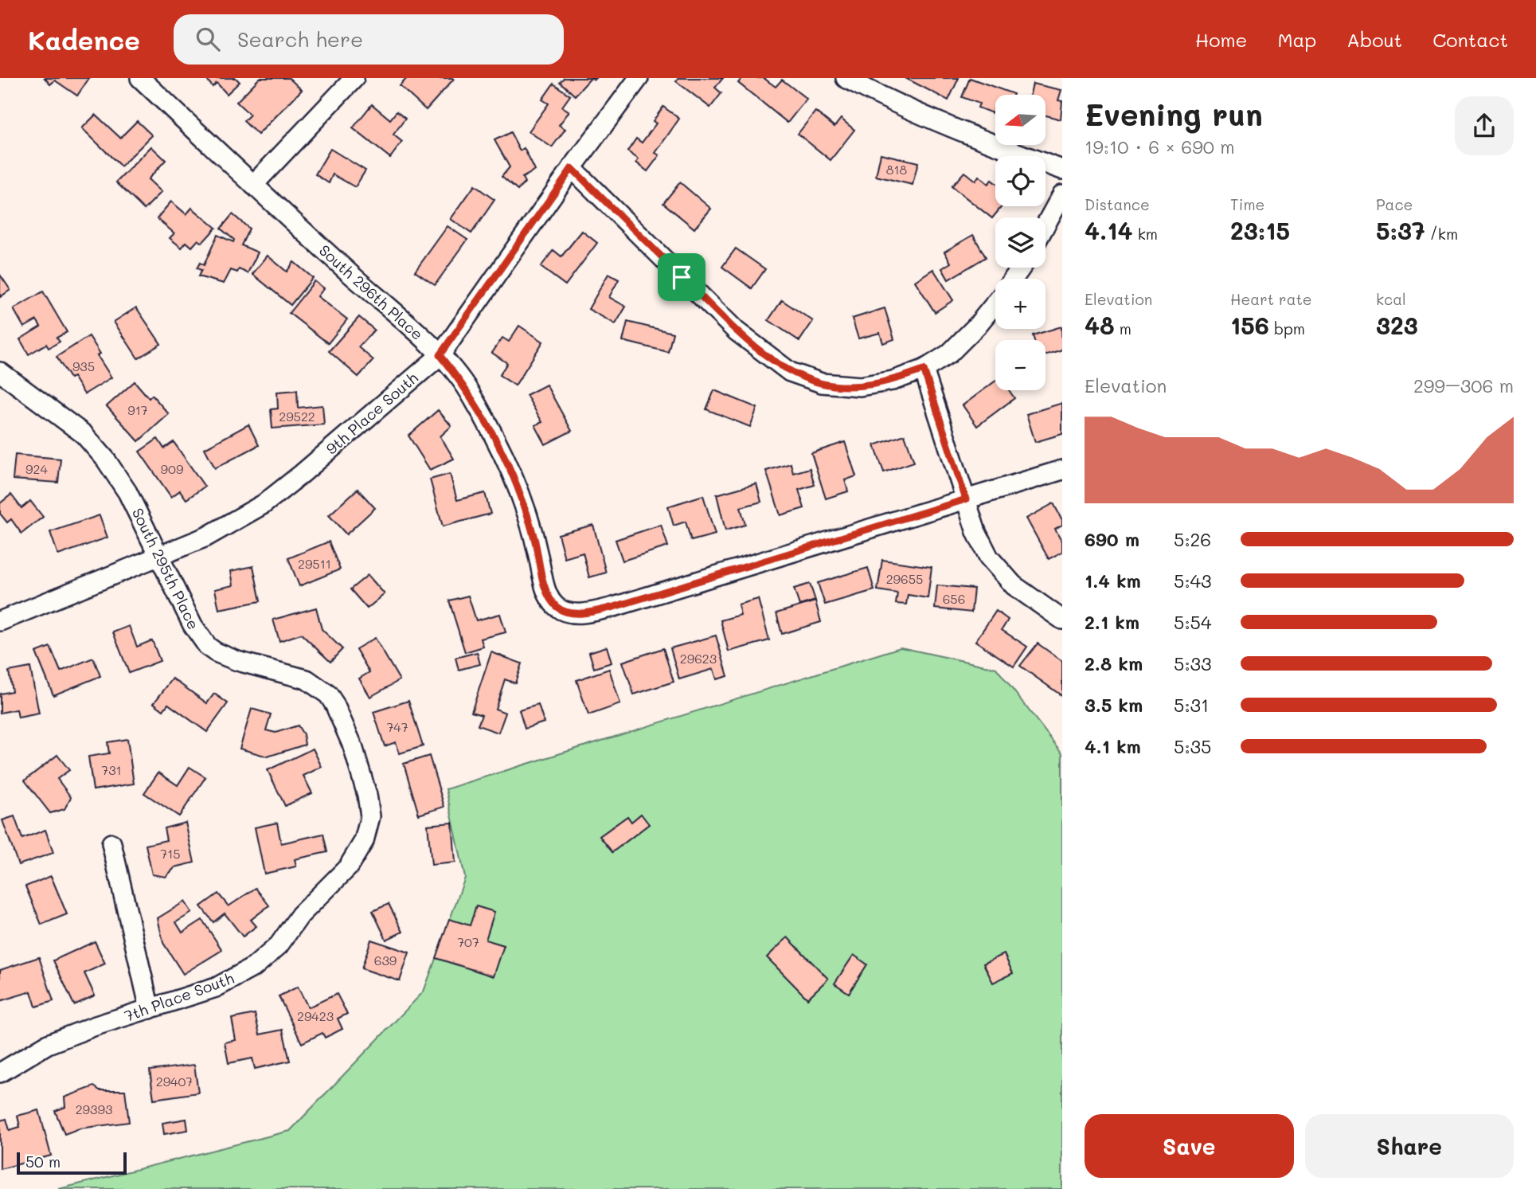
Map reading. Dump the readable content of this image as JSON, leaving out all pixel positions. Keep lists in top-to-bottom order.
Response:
{
  "streets": {
    "street": [
      "South 296th Place",
      "9th Place South",
      "South 295th Place",
      "7th Place South"
    ]
  },
  "crossings": [
    ["South 296th Place", "9th Place South"],
    ["9th Place South", "South 295th Place"],
    ["South 295th Place", "7th Place South"]
  ],
  "house_numbers": [
    "818",
    "935",
    "917",
    "29522",
    "924",
    "909",
    "29511",
    "29655",
    "656",
    "29623",
    "747",
    "731",
    "715",
    "707",
    "639",
    "29423",
    "29407",
    "29393"
  ],
  "scale_bar": "50 m",
  "north": "left",
  "page": {
    "header": "Kadence",
    "search": "Search here",
    "nav": [
      "Home",
      "Map",
      "About",
      "Contact"
    ],
    "heading": ["Evening run", "19:10 · 6 × 690 m"],
    "map_buttons": ["+", "−"],
    "stats": [
      ["Distance", "4.14 km"],
      ["Time", "23:15"],
      ["Pace", "5:37 /km"],
      ["Elevation", "48 m"],
      ["Heart rate", "156 bpm"],
      ["kcal", "323"]
    ],
    "chart": ["Elevation", "299–306 m"],
    "list": [
      {
        "name": "690 m",
        "note": "5:26"
      },
      {
        "name": "1.4 km",
        "note": "5:43"
      },
      {
        "name": "2.1 km",
        "note": "5:54"
      },
      {
        "name": "2.8 km",
        "note": "5:33"
      },
      {
        "name": "3.5 km",
        "note": "5:31"
      },
      {
        "name": "4.1 km",
        "note": "5:35"
      }
    ],
    "buttons": ["Save", "Share"],
    "scale": "50 m"
  }
}
